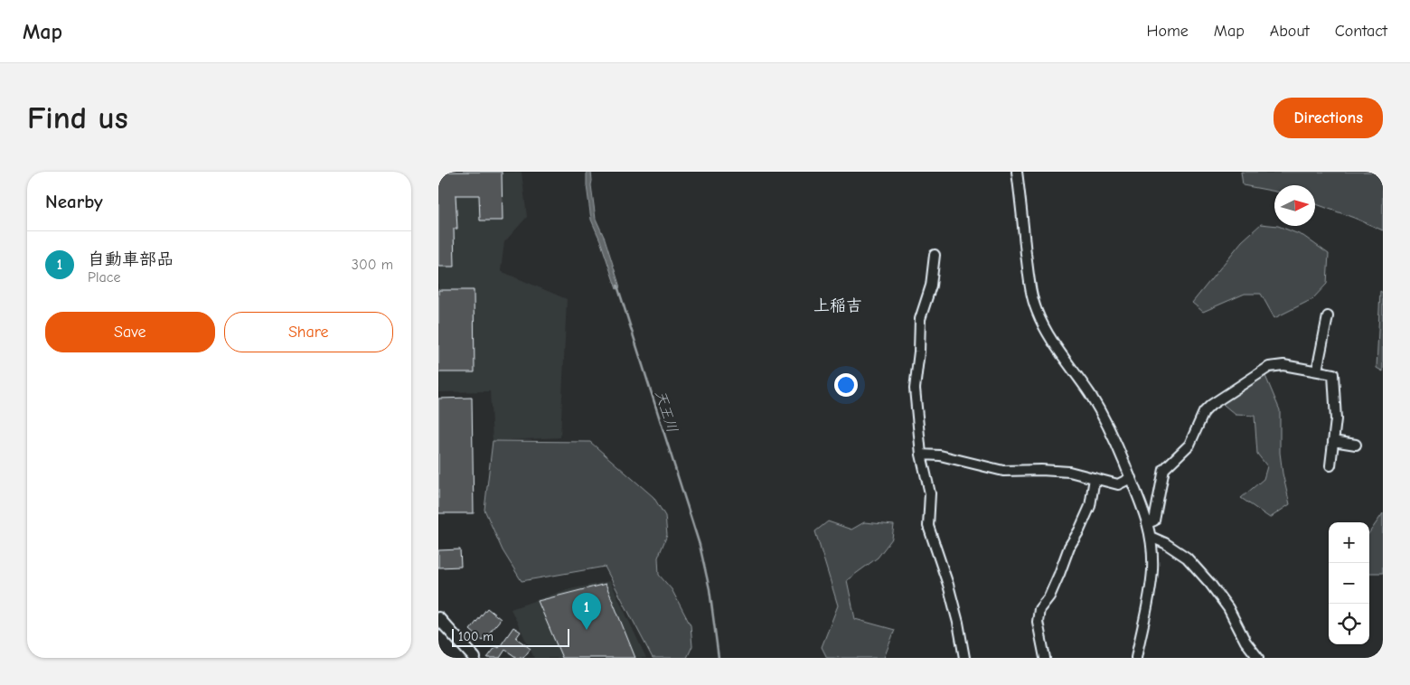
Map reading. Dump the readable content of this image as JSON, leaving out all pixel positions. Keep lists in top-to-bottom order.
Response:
{
  "districts": ["上稲吉"],
  "water": ["天王川"],
  "scale_bar": "100 m",
  "north": "right",
  "page": {
    "header": "Map",
    "nav": [
      "Home",
      "Map",
      "About",
      "Contact"
    ],
    "buttons": [
      "Directions",
      ["Save", "Share"]
    ],
    "title": "Find us",
    "heading": "Nearby",
    "list": [
      {
        "mark": "1",
        "name": "自動車部品",
        "note": "Place",
        "value": "300 m"
      }
    ],
    "map_buttons": ["+", "−"],
    "pins": "1",
    "scale": "100 m"
  }
}
